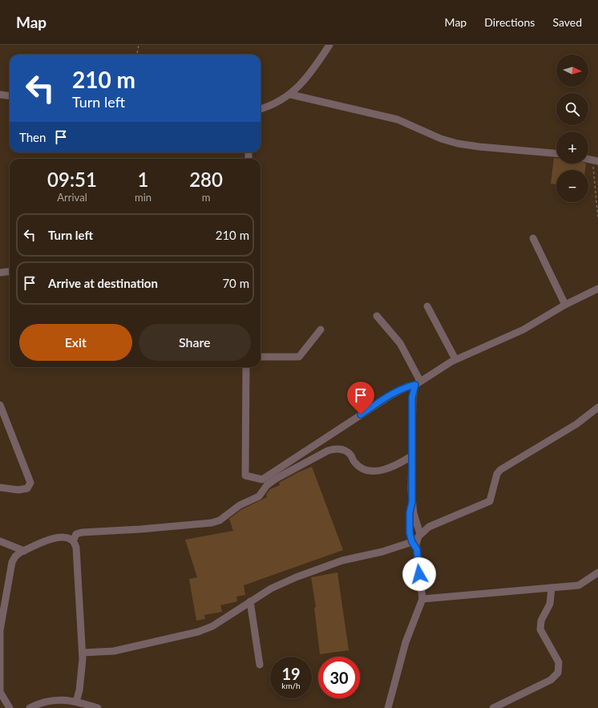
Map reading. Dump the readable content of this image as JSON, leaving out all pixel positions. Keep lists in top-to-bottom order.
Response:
{
  "north": "right",
  "page": {
    "header": "Map",
    "nav": ["Map", "Directions", "Saved"],
    "map_buttons": ["+", "−"],
    "turn": ["210 m", "Turn left"],
    "then": "Then",
    "eta": [
      "09:51",
      "Arrival",
      "1",
      "min",
      "280",
      "m"
    ],
    "list": [
      {
        "name": "Turn left",
        "value": "210 m"
      },
      {
        "name": "Arrive at destination",
        "value": "70 m"
      }
    ],
    "buttons": ["Exit", "Share"],
    "speed": "19 km/h",
    "limit": "30"
  }
}
